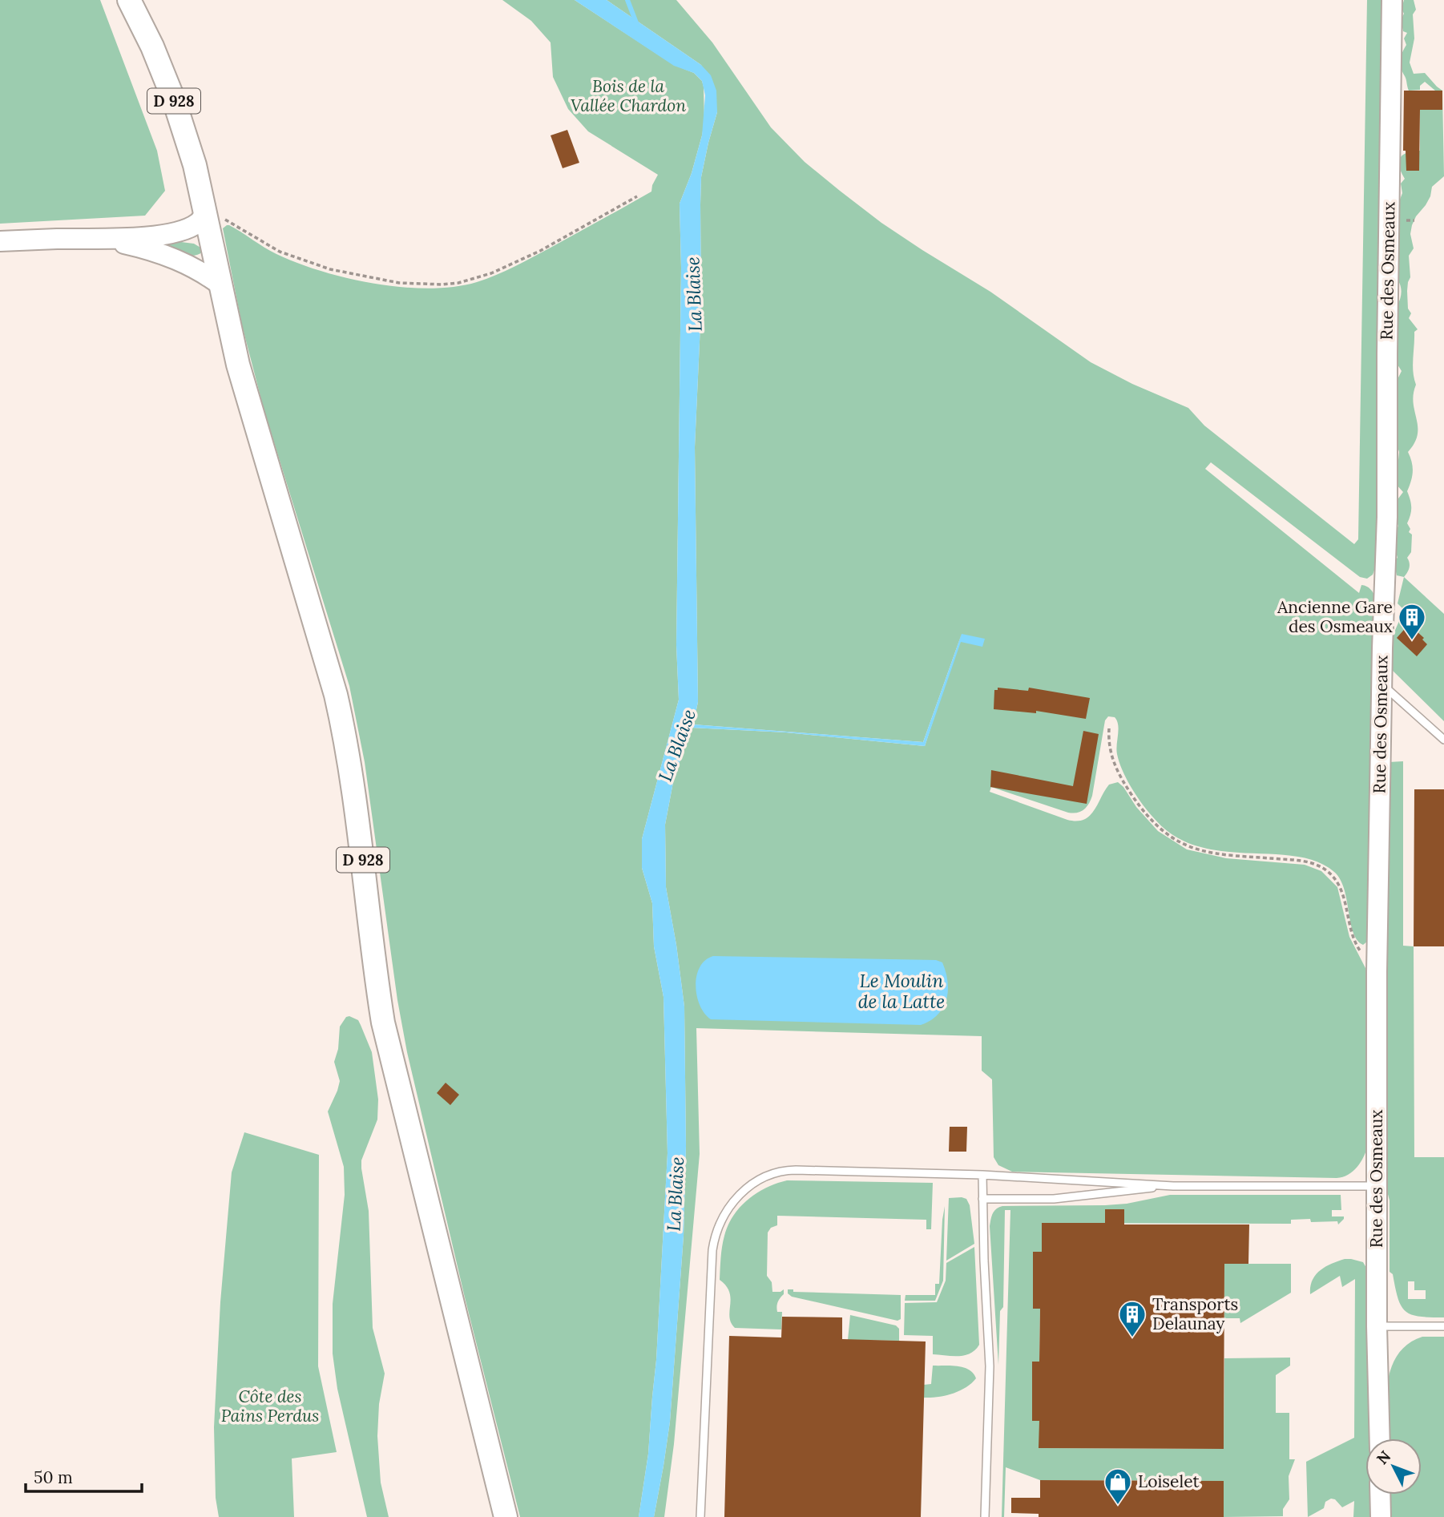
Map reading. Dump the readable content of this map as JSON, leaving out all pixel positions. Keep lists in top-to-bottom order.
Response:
{
  "streets": {
    "main road": ["D 928", "Rue des Osmeaux"]
  },
  "water": ["La Blaise", "Le Moulin de la Latte"],
  "parks": ["Bois de la Vallée Chardon", "Côte des Pains Perdus"],
  "places": {
    "building": ["Ancienne Gare des Osmeaux", "Transports Delaunay"],
    "shop": ["Loiselet"]
  },
  "scale_bar": "50 m",
  "north": "top left"
}
